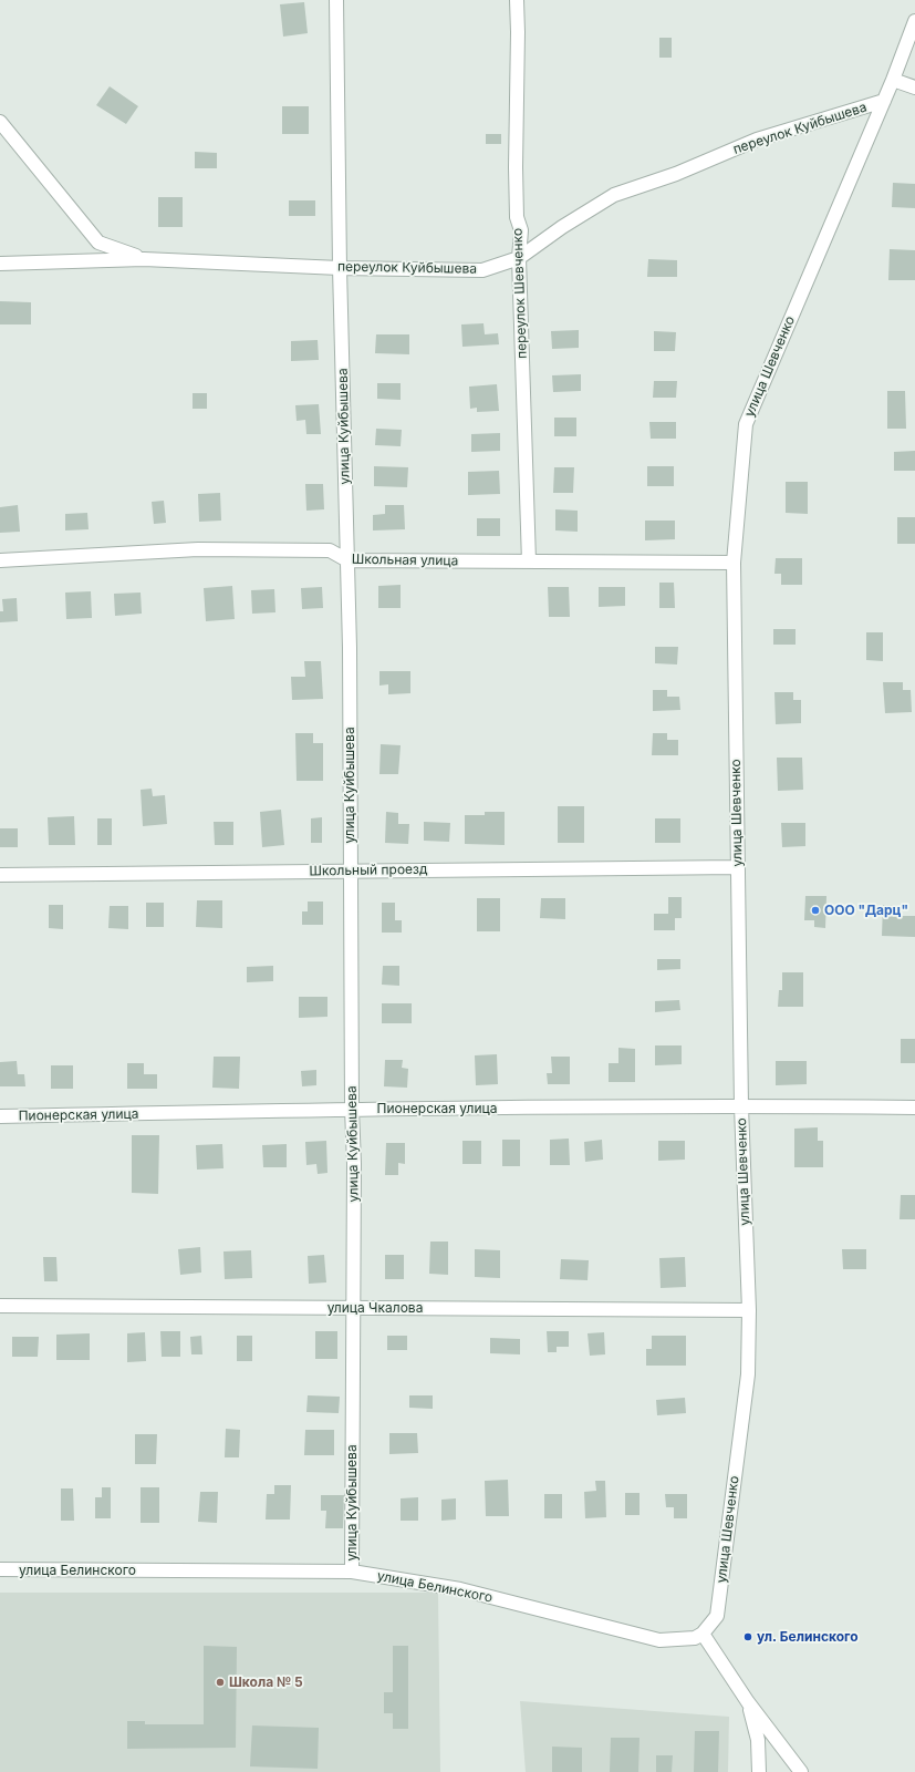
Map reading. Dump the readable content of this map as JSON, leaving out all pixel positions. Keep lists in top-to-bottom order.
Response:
{
  "streets": {
    "street": [
      "переулок Куйбышева",
      "переулок Шевченко",
      "улица Шевченко",
      "улица Куйбышева",
      "Школьная улица",
      "Школьный проезд",
      "Пионерская улица",
      "улица Чкалова",
      "улица Белинского"
    ]
  },
  "crossings": [
    ["переулок Куйбышева", "переулок Шевченко"],
    ["переулок Куйбышева", "улица Шевченко"],
    ["переулок Куйбышева", "улица Куйбышева"],
    ["переулок Шевченко", "Школьная улица"],
    ["улица Шевченко", "Школьная улица"],
    ["улица Шевченко", "Школьный проезд"],
    ["улица Шевченко", "Пионерская улица"],
    ["улица Шевченко", "улица Чкалова"],
    ["улица Шевченко", "улица Белинского"],
    ["улица Куйбышева", "Школьная улица"],
    ["улица Куйбышева", "Школьный проезд"],
    ["улица Куйбышева", "Пионерская улица"],
    ["улица Куйбышева", "улица Чкалова"],
    ["улица Куйбышева", "улица Белинского"]
  ],
  "places": ["ООО \"Дарц\"", "ул. Белинского", "Школа № 5"]
}
